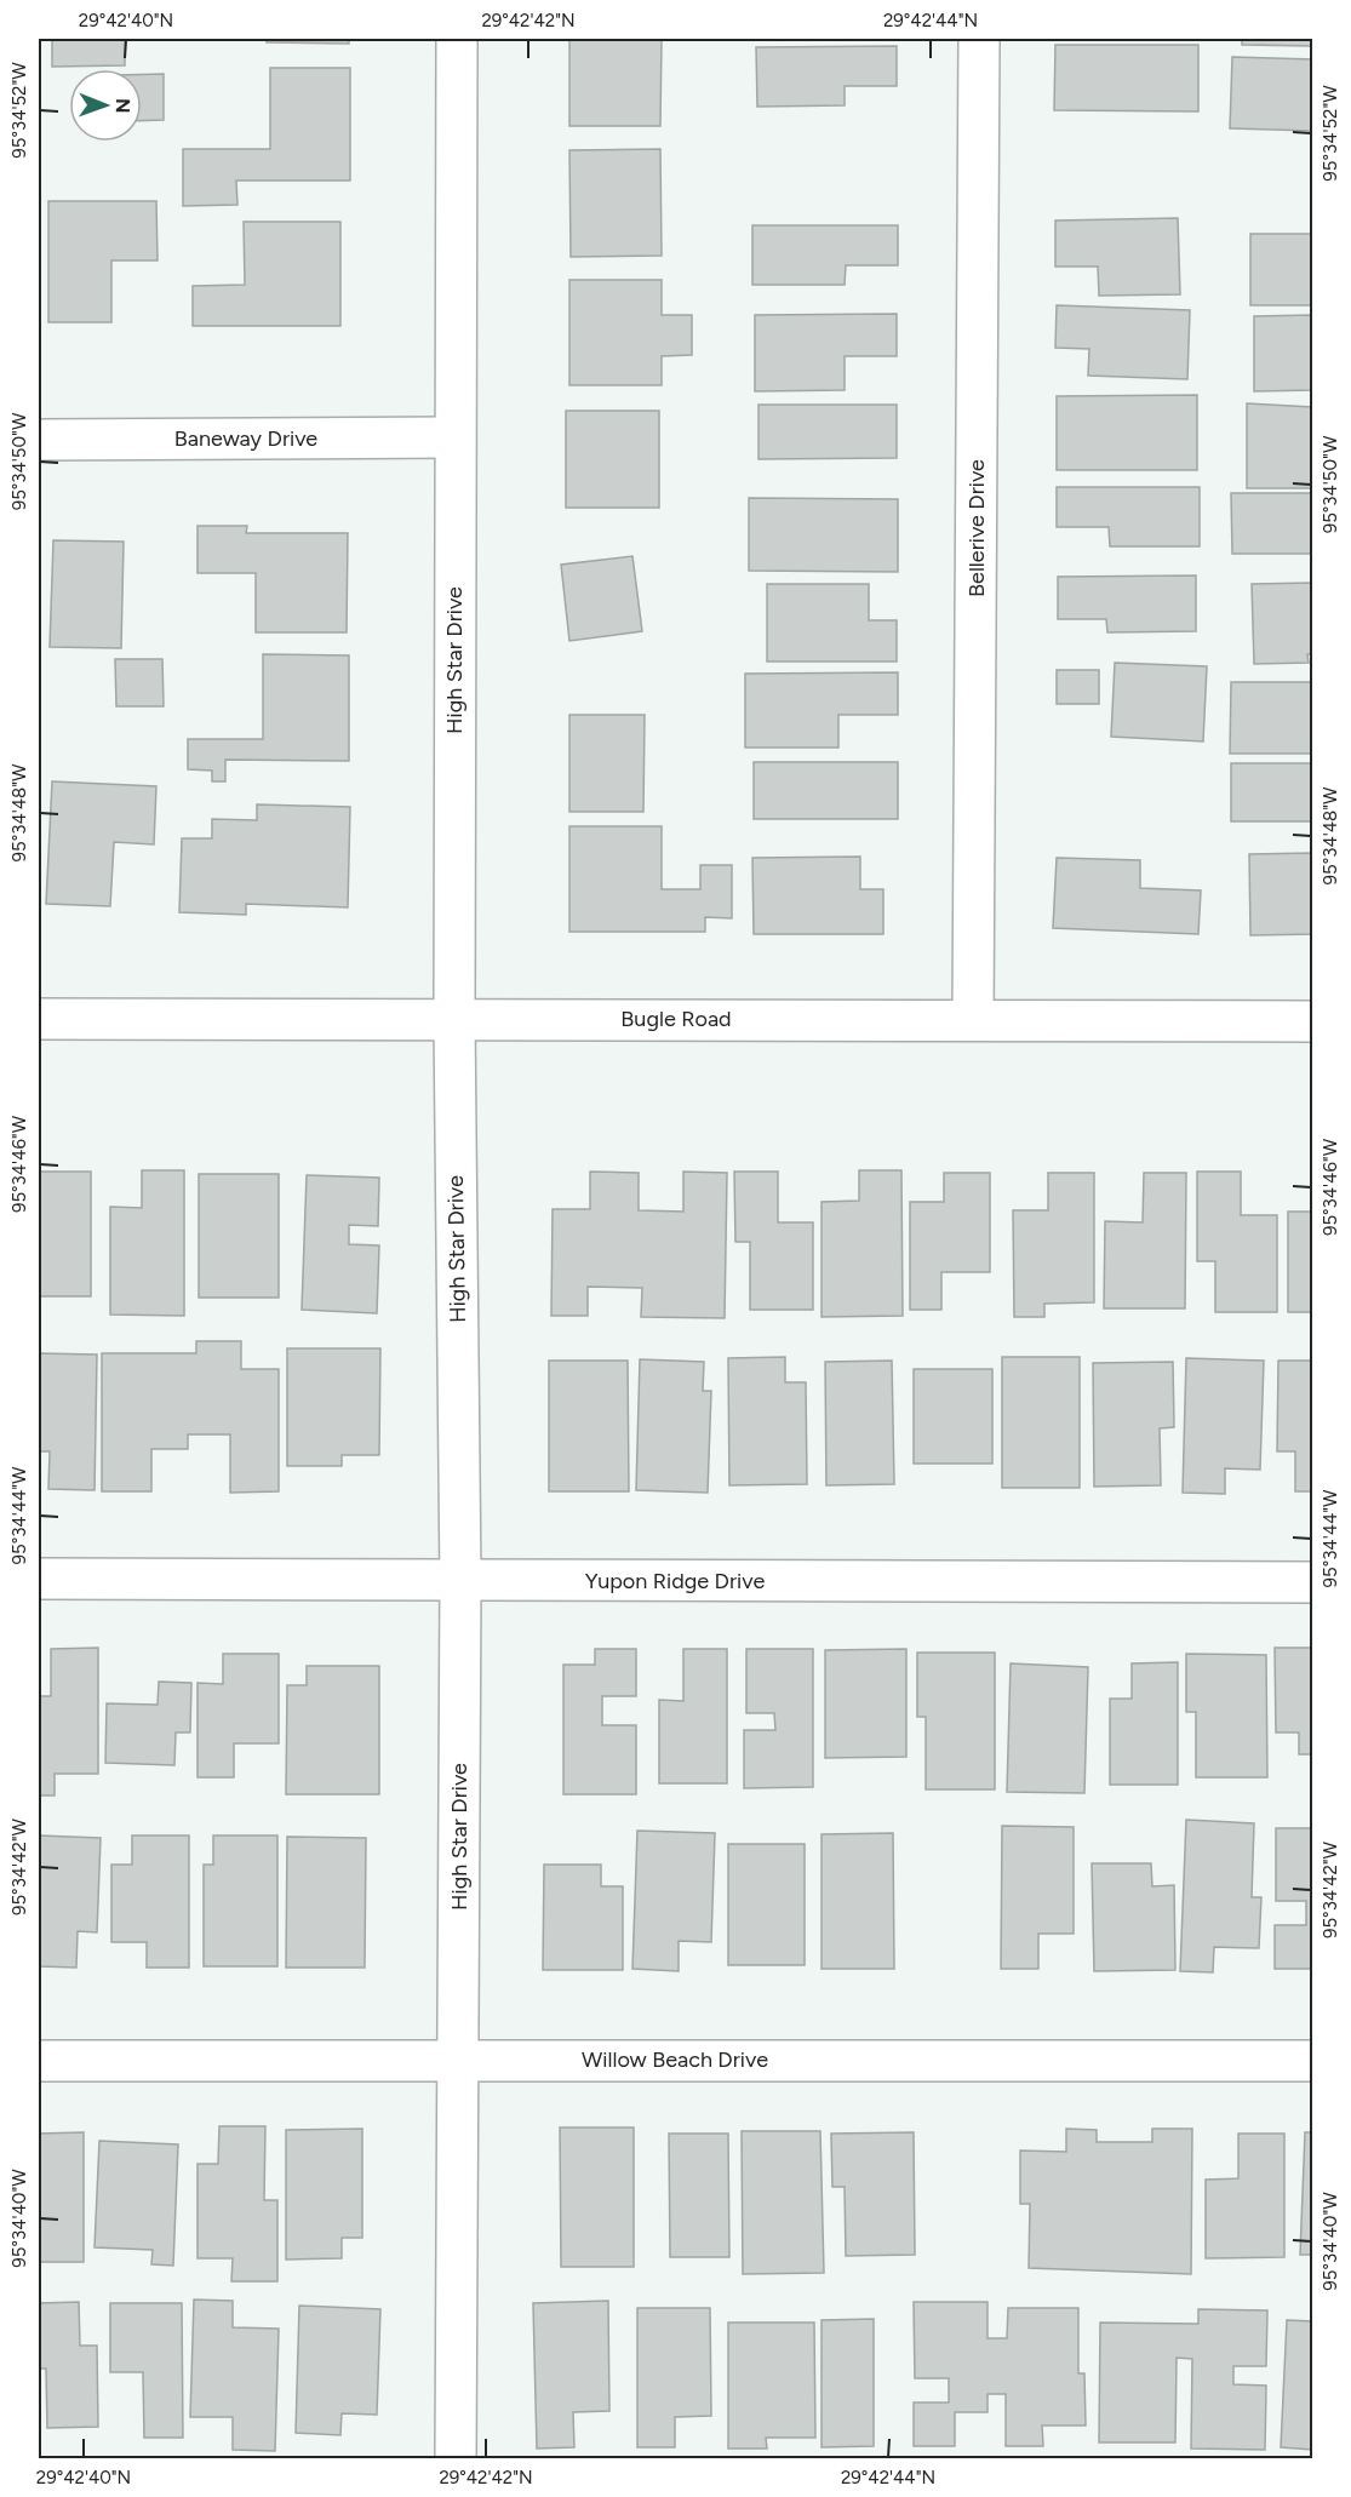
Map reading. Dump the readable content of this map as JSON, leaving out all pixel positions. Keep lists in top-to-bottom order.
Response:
{
  "streets": {
    "street": [
      "Baneway Drive",
      "Bellerive Drive",
      "High Star Drive",
      "Bugle Road",
      "Yupon Ridge Drive",
      "Willow Beach Drive"
    ]
  },
  "crossings": [
    ["Baneway Drive", "High Star Drive"],
    ["Bellerive Drive", "Bugle Road"],
    ["High Star Drive", "Bugle Road"],
    ["High Star Drive", "Yupon Ridge Drive"],
    ["High Star Drive", "Willow Beach Drive"]
  ],
  "north": "right",
  "coordinates": [
    "29°42'40\"N",
    "29°42'42\"N",
    "29°42'44\"N",
    "95°34'52\"W",
    "95°34'50\"W",
    "95°34'48\"W",
    "95°34'46\"W",
    "95°34'44\"W",
    "95°34'42\"W",
    "95°34'40\"W"
  ]
}
